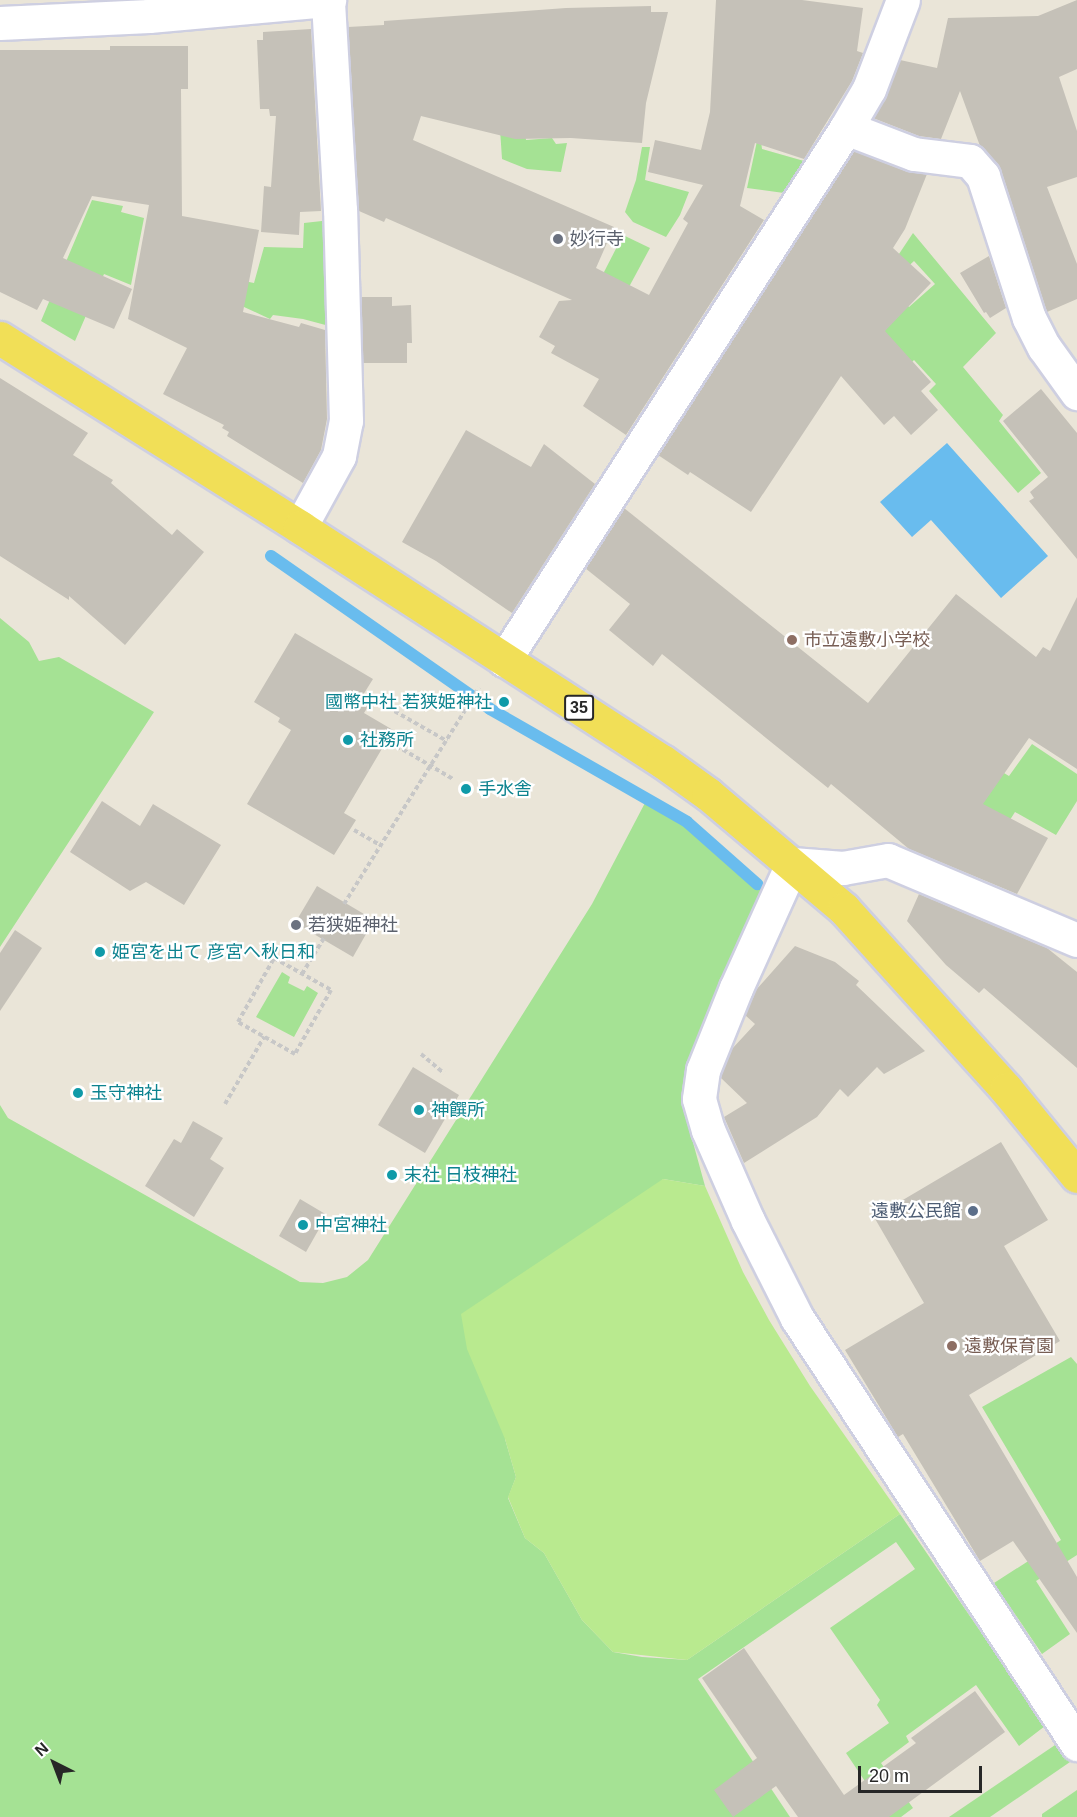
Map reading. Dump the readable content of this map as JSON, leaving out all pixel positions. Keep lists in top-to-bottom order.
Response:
{
  "streets": {
    "main road": ["35"]
  },
  "places": [
    "妙行寺",
    "市立遠敷小学校",
    "國幣中社 若狭姫神社",
    "社務所",
    "手水舎",
    "若狭姫神社",
    "姫宮を出て 彦宮へ秋日和",
    "玉守神社",
    "神饌所",
    "末社 日枝神社",
    "遠敷公民館",
    "中宮神社",
    "遠敷保育園"
  ],
  "scale_bar": "20 m",
  "north": "top left"
}
